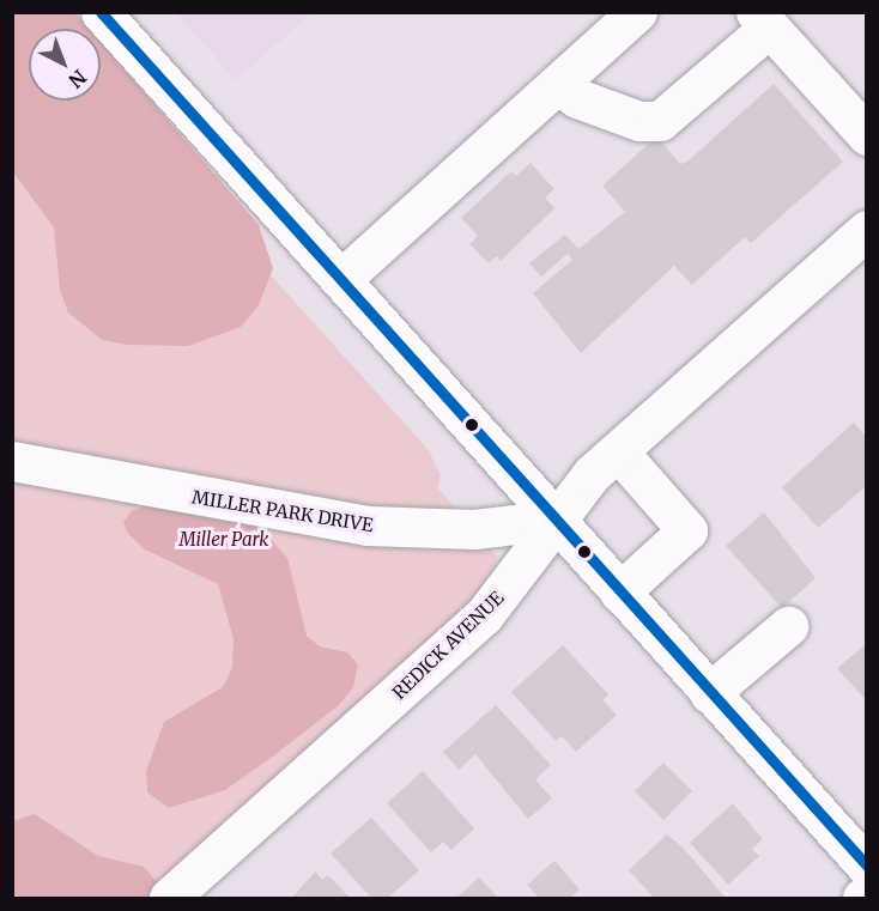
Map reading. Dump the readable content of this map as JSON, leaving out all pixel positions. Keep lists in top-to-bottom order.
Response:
{
  "streets": {
    "main road": ["MILLER PARK DRIVE", "REDICK AVENUE"]
  },
  "crossings": [
    ["MILLER PARK DRIVE", "REDICK AVENUE"]
  ],
  "parks": ["Miller Park"],
  "north": "bottom right"
}
